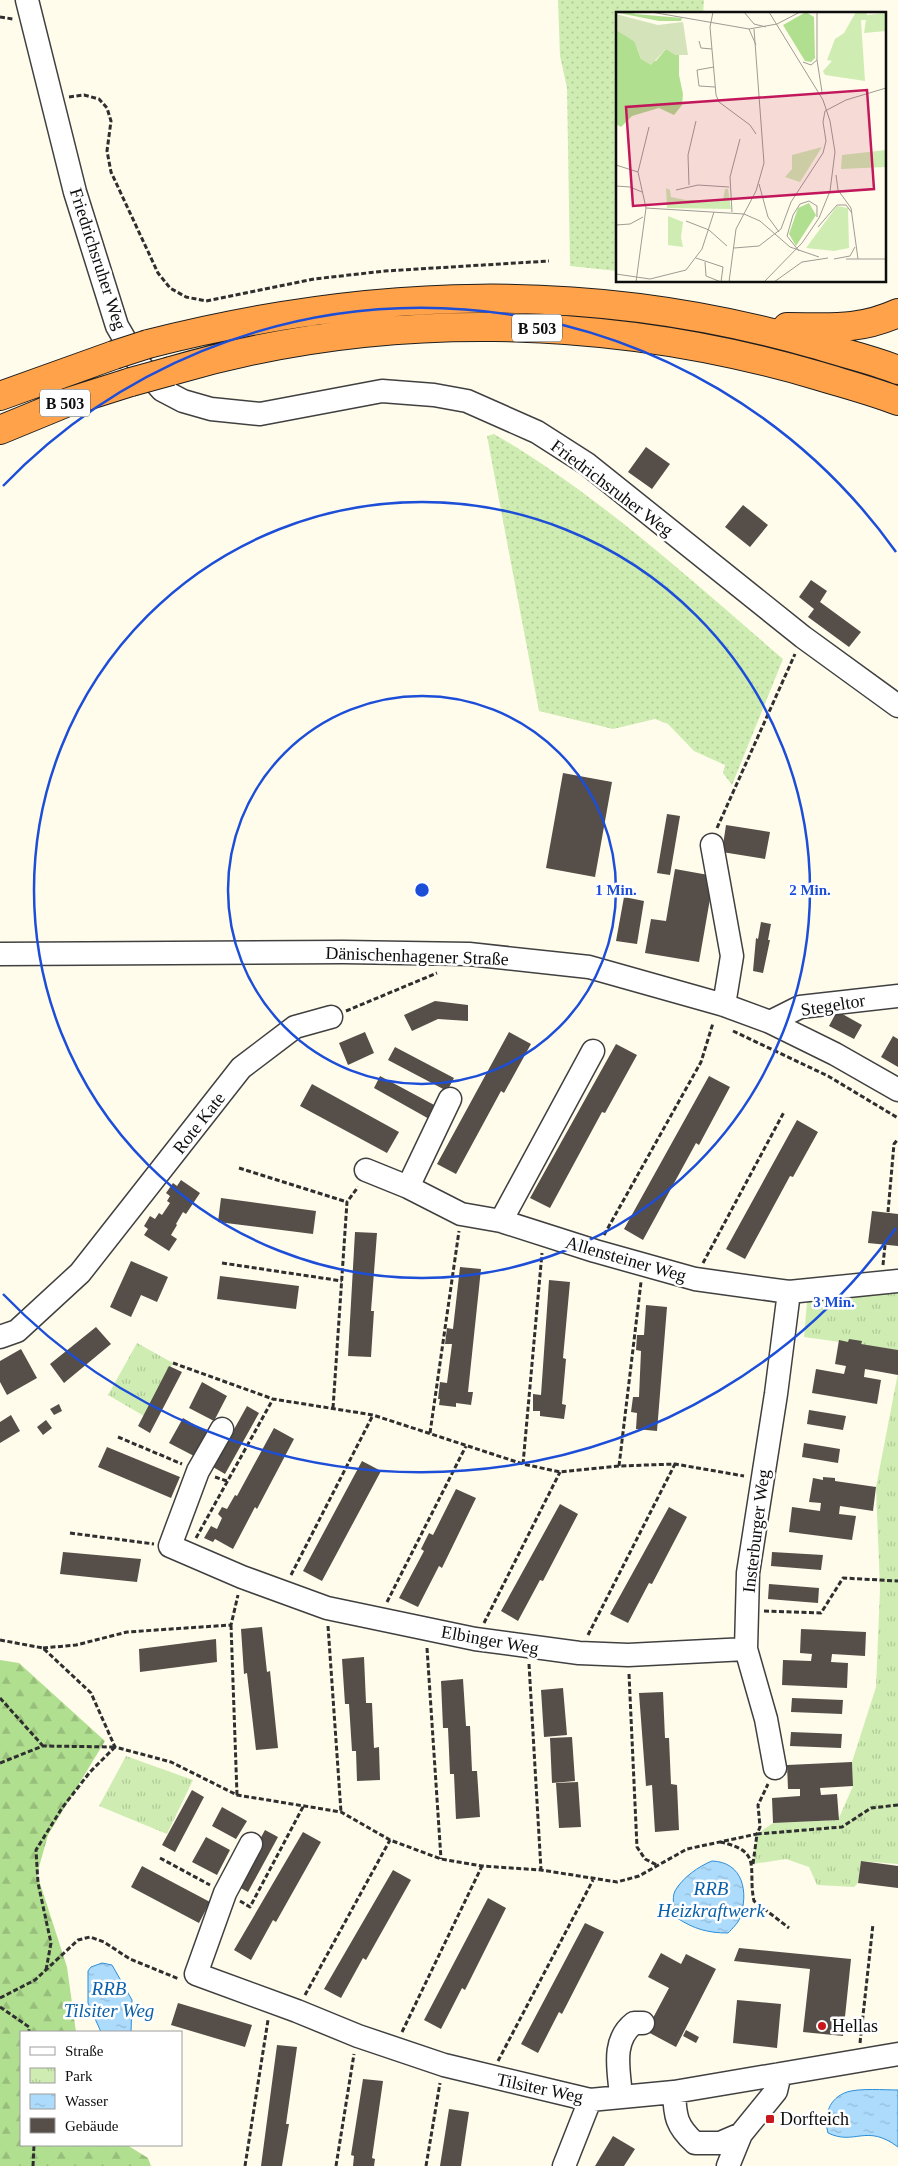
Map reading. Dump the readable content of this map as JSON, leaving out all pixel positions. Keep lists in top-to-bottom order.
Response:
{
  "streets": {
    "highway": ["B 503"],
    "street": [
      "Friedrichsruher Weg",
      "Dänischenhagener Straße",
      "Stegeltor",
      "Rote Kate",
      "Allensteiner Weg",
      "Insterburger Weg",
      "Elbinger Weg",
      "Tilsiter Weg"
    ]
  },
  "crossings": [
    ["Dänischenhagener Straße", "Stegeltor"],
    ["Allensteiner Weg", "Insterburger Weg"],
    ["Insterburger Weg", "Elbinger Weg"]
  ],
  "water": ["RRB Heizkraftwerk", "RRB Tilsiter Weg"],
  "places": {
    "other": ["Hellas"],
    "transit": ["Dorfteich"]
  },
  "legend": [
    "Straße",
    "Park",
    "Wasser",
    "Gebäude"
  ],
  "rings": ["1 Min.", "2 Min.", "3 Min."]
}
